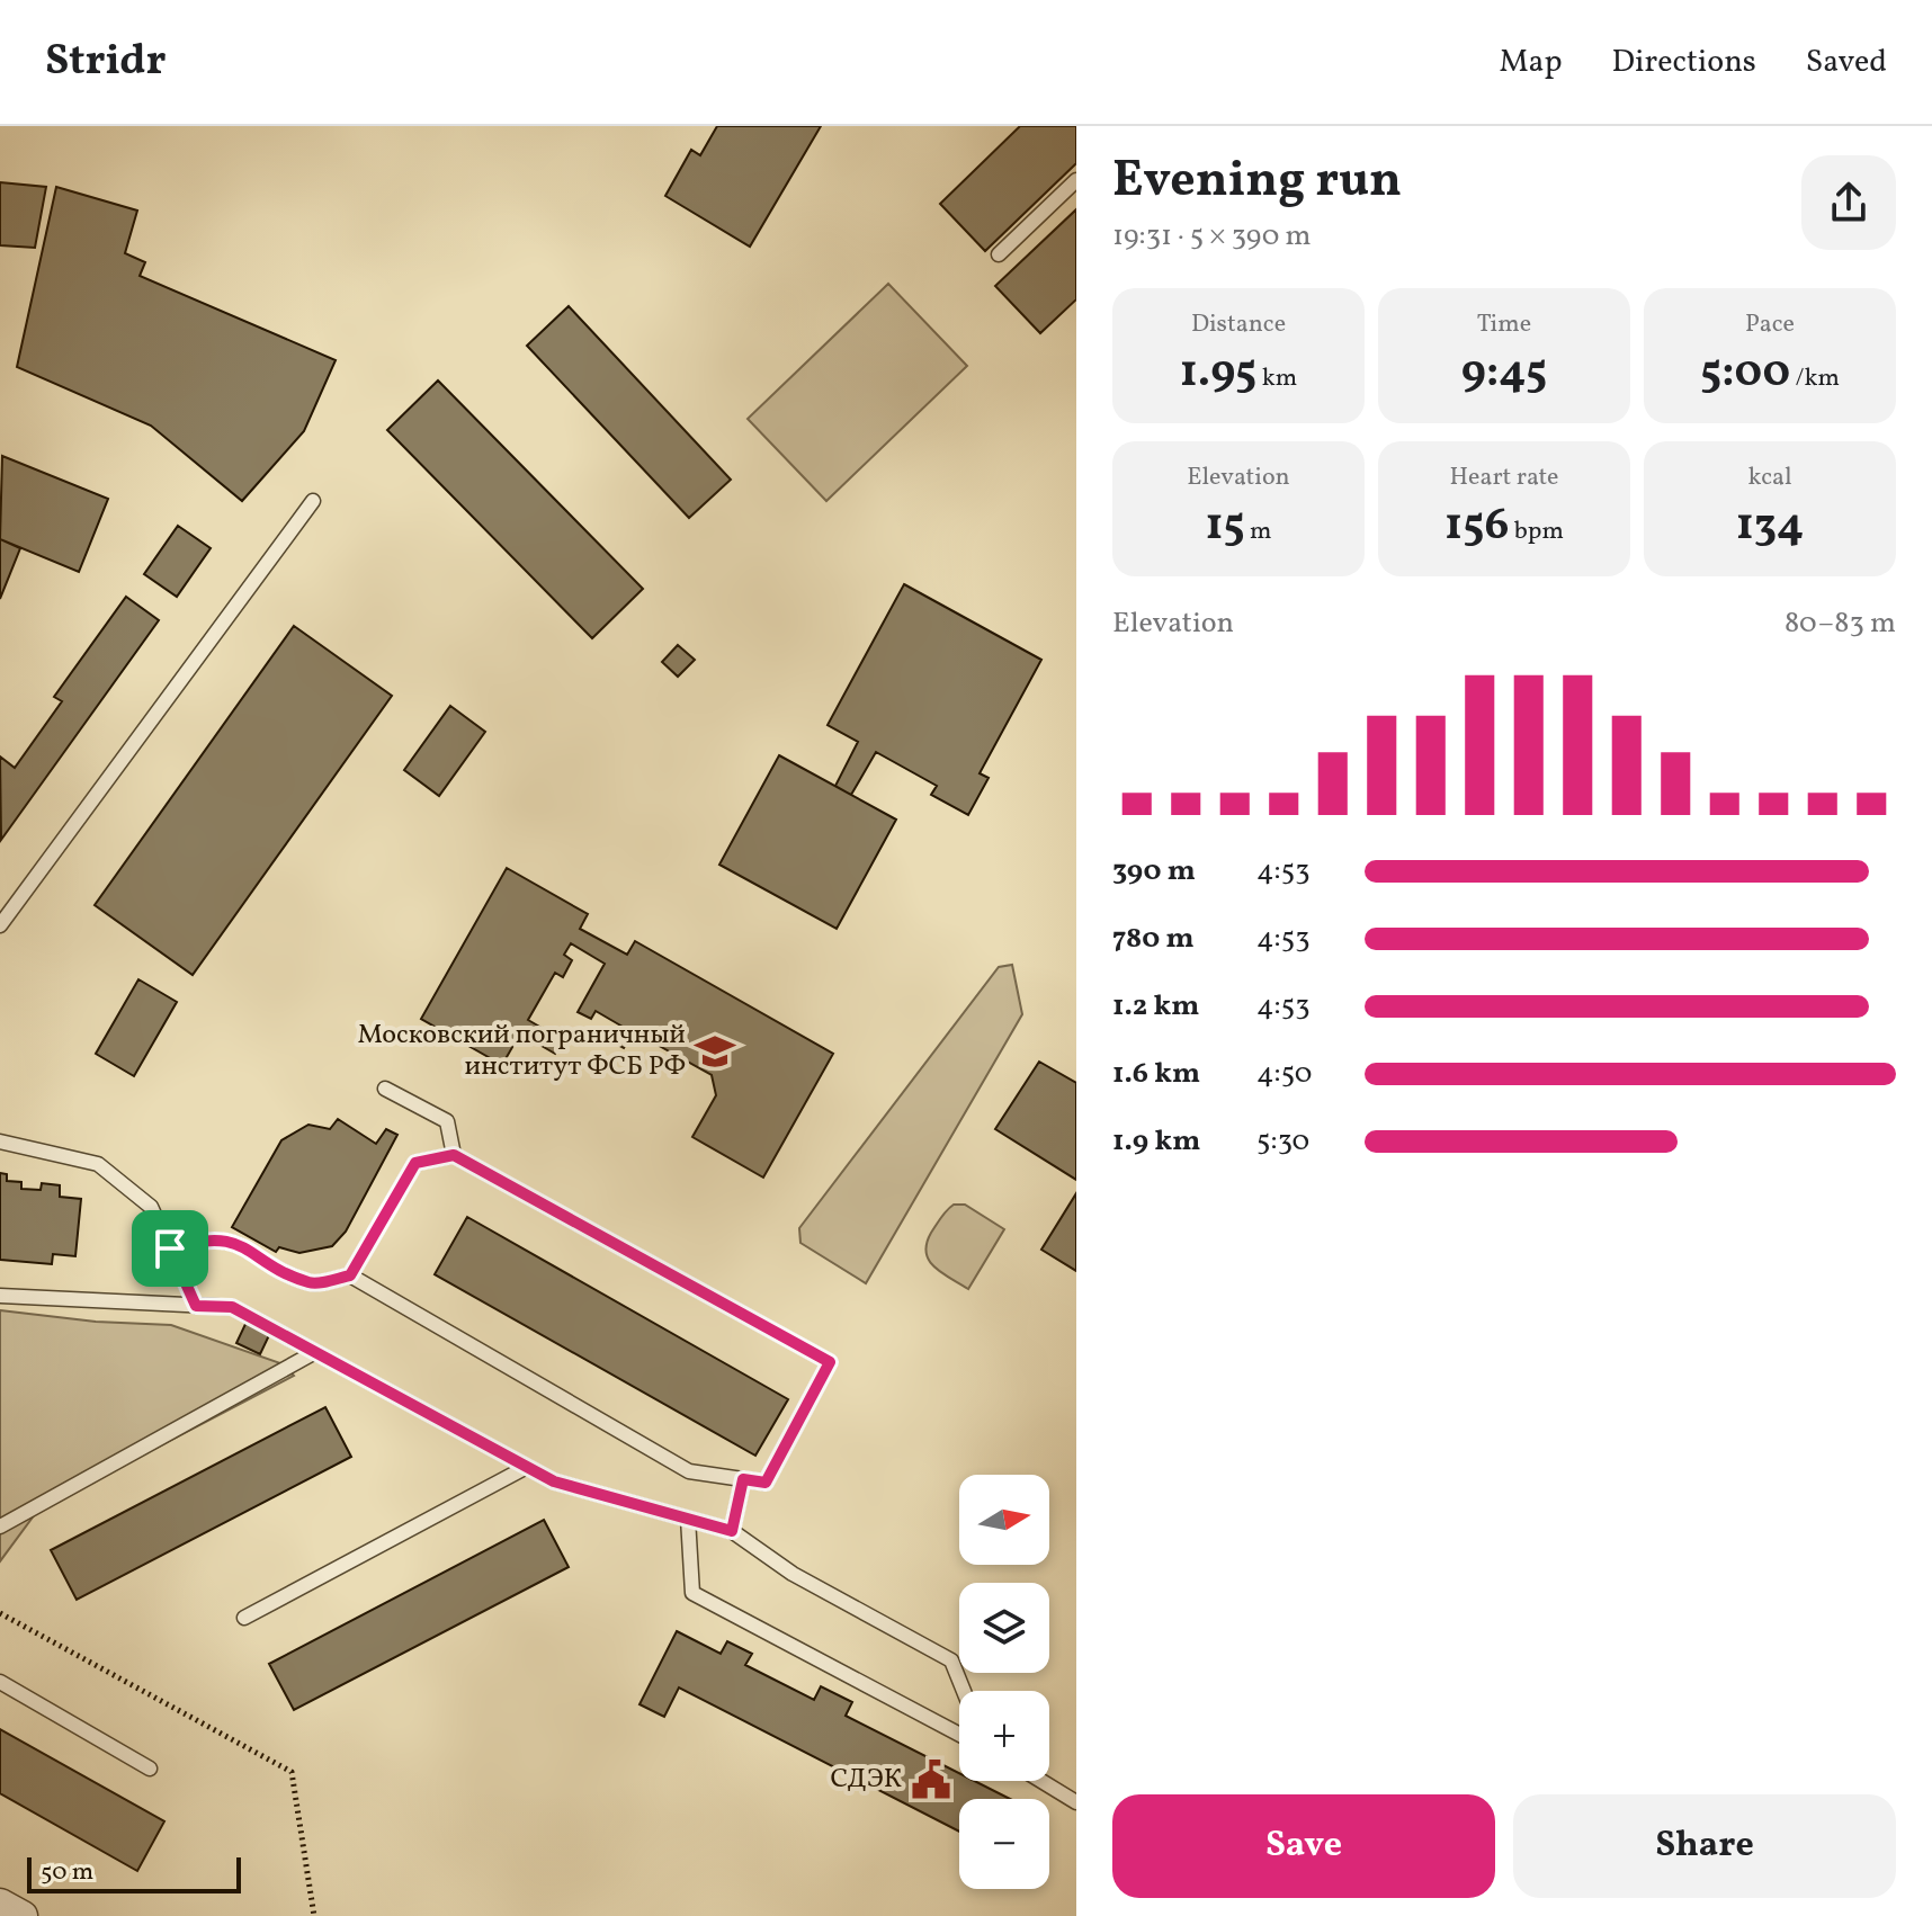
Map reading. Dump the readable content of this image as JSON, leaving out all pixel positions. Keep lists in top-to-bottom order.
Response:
{
  "places": {
    "school or university": ["Московский пограничный институт ФСБ РФ"],
    "public building": ["СДЭК"]
  },
  "scale_bar": "50 m",
  "north": "right",
  "page": {
    "header": "Stridr",
    "nav": ["Map", "Directions", "Saved"],
    "heading": ["Evening run", "19:31 · 5 × 390 m"],
    "stats": [
      ["Distance", "1.95 km"],
      ["Time", "9:45"],
      ["Pace", "5:00 /km"],
      ["Elevation", "15 m"],
      ["Heart rate", "156 bpm"],
      ["kcal", "134"]
    ],
    "chart": ["Elevation", "80–83 m"],
    "list": [
      {
        "name": "390 m",
        "note": "4:53"
      },
      {
        "name": "780 m",
        "note": "4:53"
      },
      {
        "name": "1.2 km",
        "note": "4:53"
      },
      {
        "name": "1.6 km",
        "note": "4:50"
      },
      {
        "name": "1.9 km",
        "note": "5:30"
      }
    ],
    "map_buttons": ["+", "−"],
    "buttons": ["Save", "Share"],
    "scale": "50 m"
  }
}
